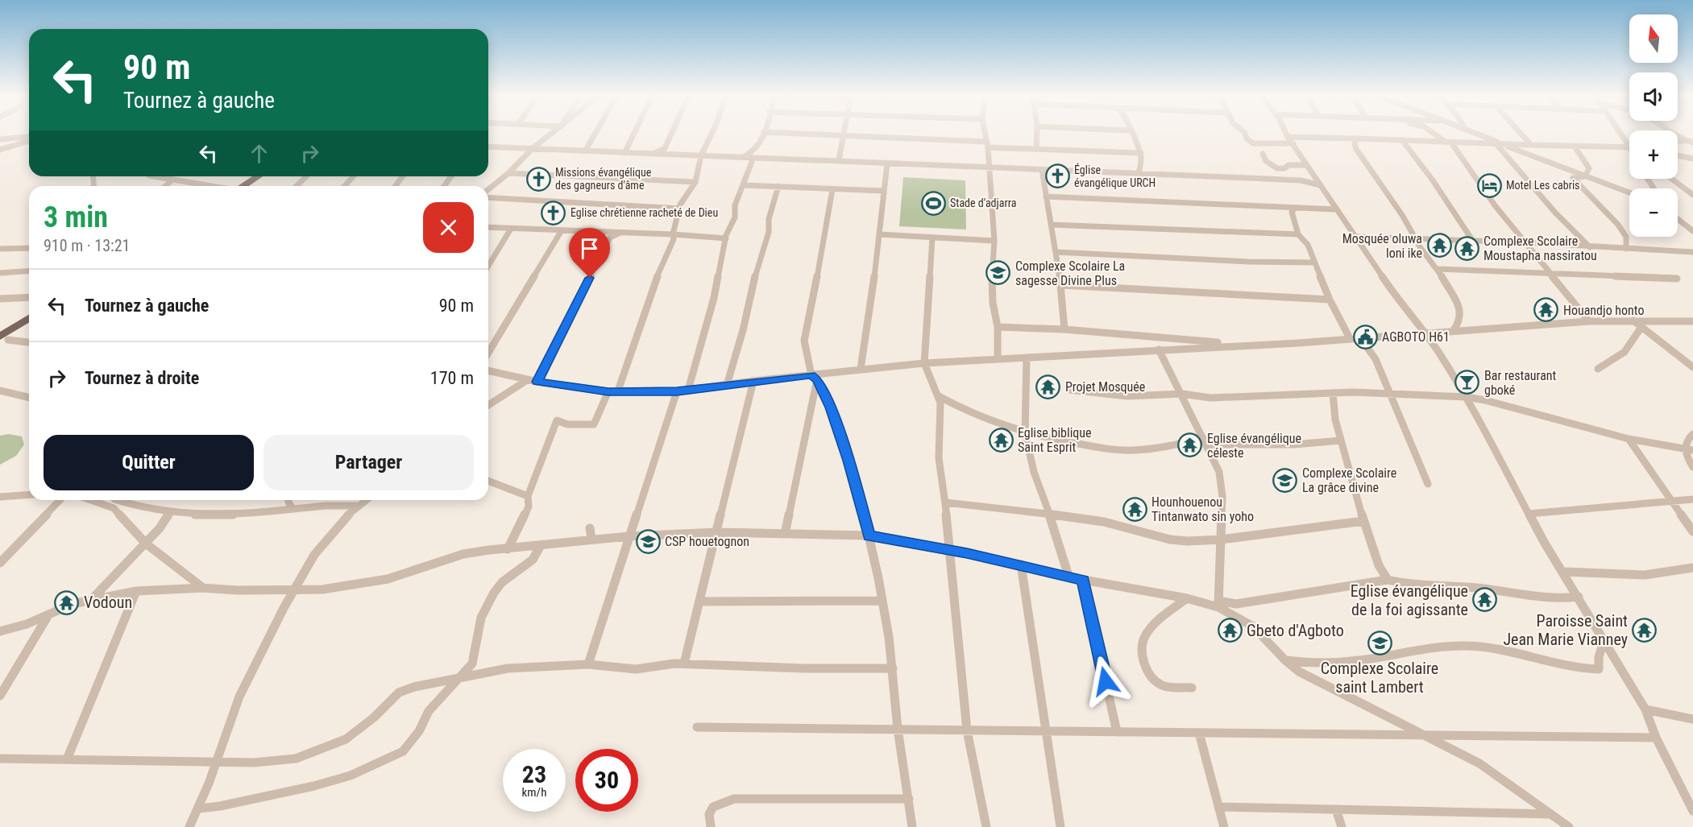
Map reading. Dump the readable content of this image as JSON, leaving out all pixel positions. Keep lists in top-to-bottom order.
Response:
{
  "places": {
    "church": ["Église évangélique URCH", "Missions évangélique des gagneurs d'âme", "Eglise chrétienne racheté de Dieu"],
    "hotel": ["Motel Les cabris"],
    "sports": ["Stade d'adjarra"],
    "temple": [
      "Mosquée oluwa loni ike",
      "Complexe Scolaire Moustapha nassiratou",
      "Houandjo honto",
      "Projet Mosquée",
      "Eglise biblique Saint Esprit",
      "Eglise évangélique céleste",
      "Hounhouenou Tintanwato sin yoho",
      "Eglise évangélique de la foi agissante",
      "Vodoun",
      "Paroisse Saint Jean Marie Vianney",
      "Gbeto d'Agboto"
    ],
    "school or university": [
      "Complexe Scolaire La sagesse Divine Plus",
      "Complexe Scolaire La grâce divine",
      "CSP houetognon",
      "Complexe Scolaire saint Lambert"
    ],
    "public building": ["AGBOTO H61"],
    "bar": ["Bar restaurant gboké"]
  },
  "north": "top",
  "page": {
    "map_buttons": ["+", "−"],
    "turn": ["90 m", "Tournez à gauche"],
    "heading": ["3 min", "910 m · 13:21"],
    "list": [
      {
        "name": "Tournez à gauche",
        "value": "90 m"
      },
      {
        "name": "Tournez à droite",
        "value": "170 m"
      }
    ],
    "buttons": ["Quitter", "Partager"],
    "speed": "23 km/h",
    "limit": "30"
  }
}
